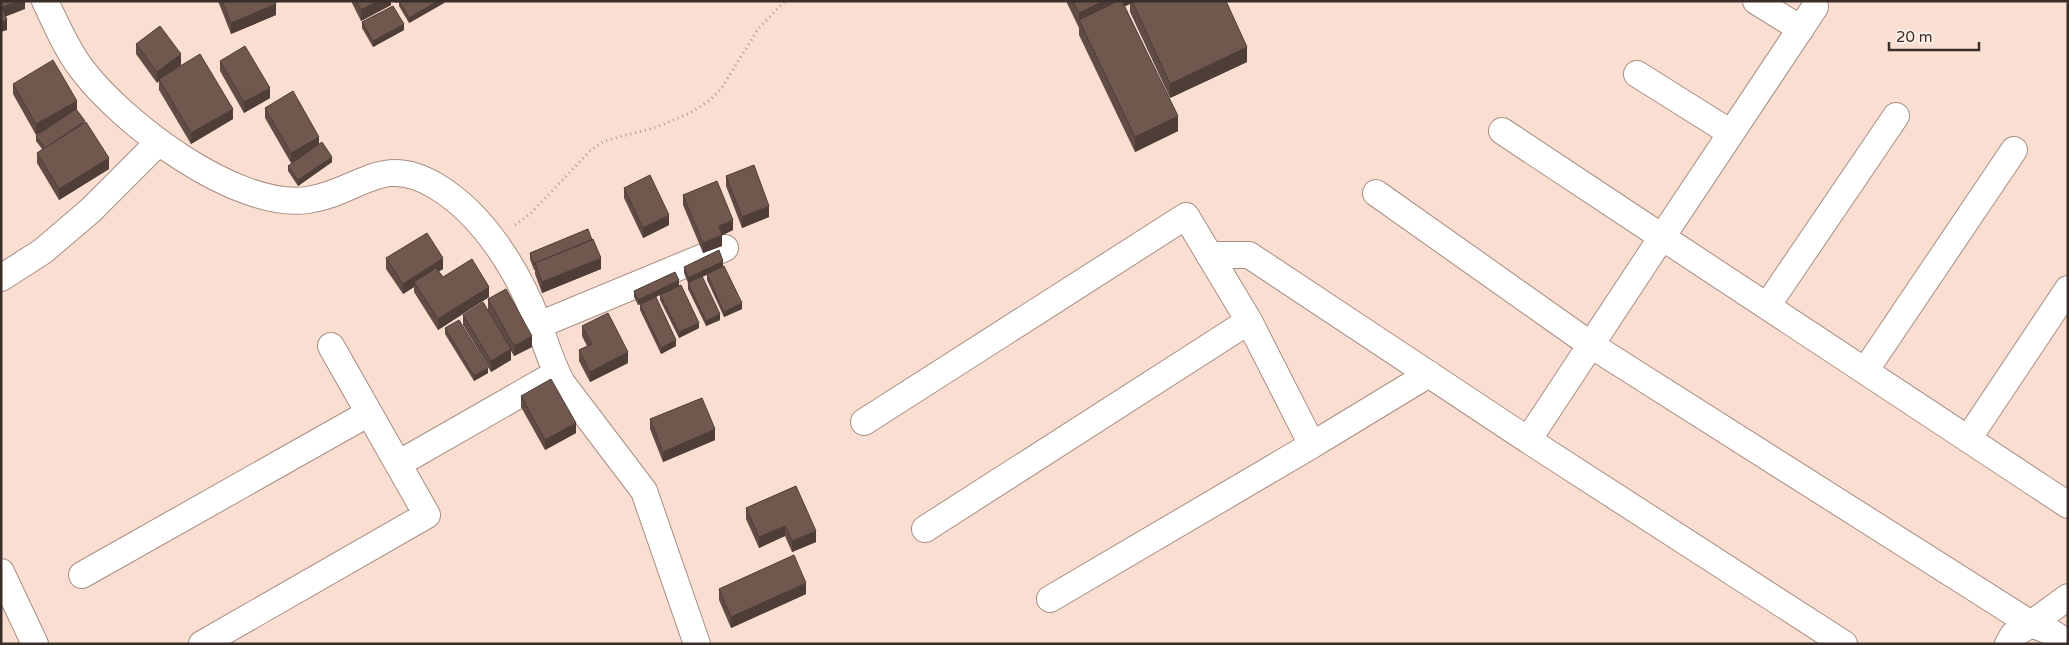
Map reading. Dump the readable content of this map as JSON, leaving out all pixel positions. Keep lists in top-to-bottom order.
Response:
{
  "scale_bar": "20 m"
}
